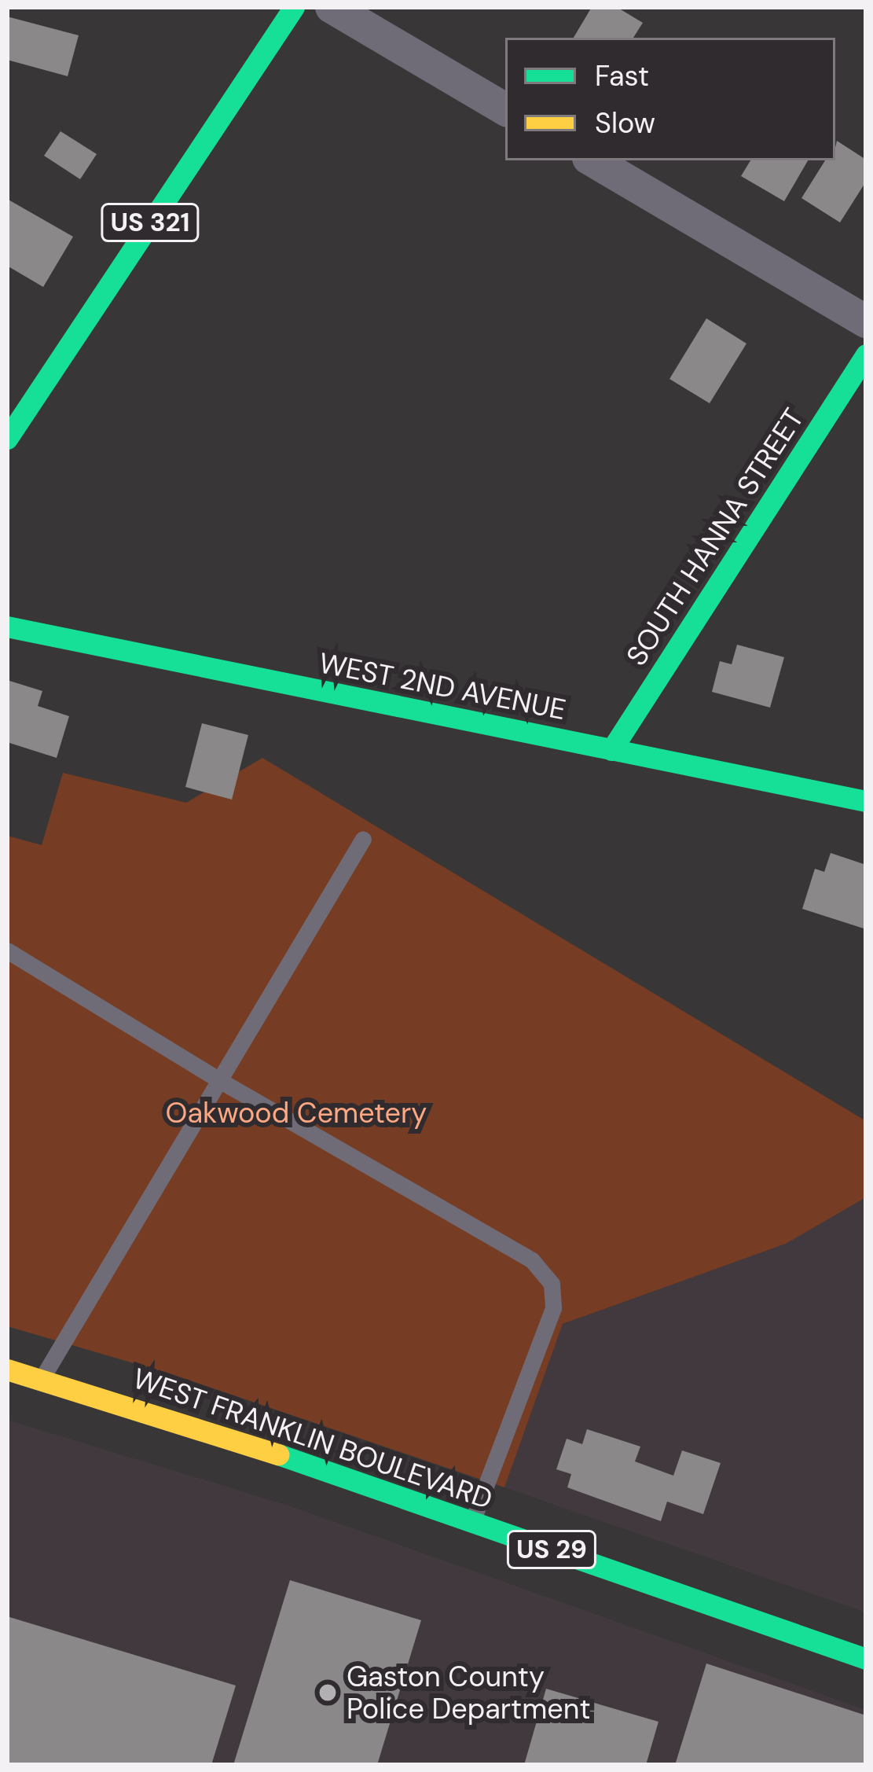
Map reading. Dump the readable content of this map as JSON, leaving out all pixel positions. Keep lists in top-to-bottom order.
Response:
{
  "streets": {
    "main road": [
      "US 321",
      "SOUTH HANNA STREET",
      "WEST 2ND AVENUE",
      "WEST FRANKLIN BOULEVARD",
      "US 29"
    ]
  },
  "crossings": [
    ["SOUTH HANNA STREET", "WEST 2ND AVENUE"]
  ],
  "parks": ["Oakwood Cemetery"],
  "places": ["Gaston County Police Department"],
  "legend": ["Fast", "Slow"]
}
